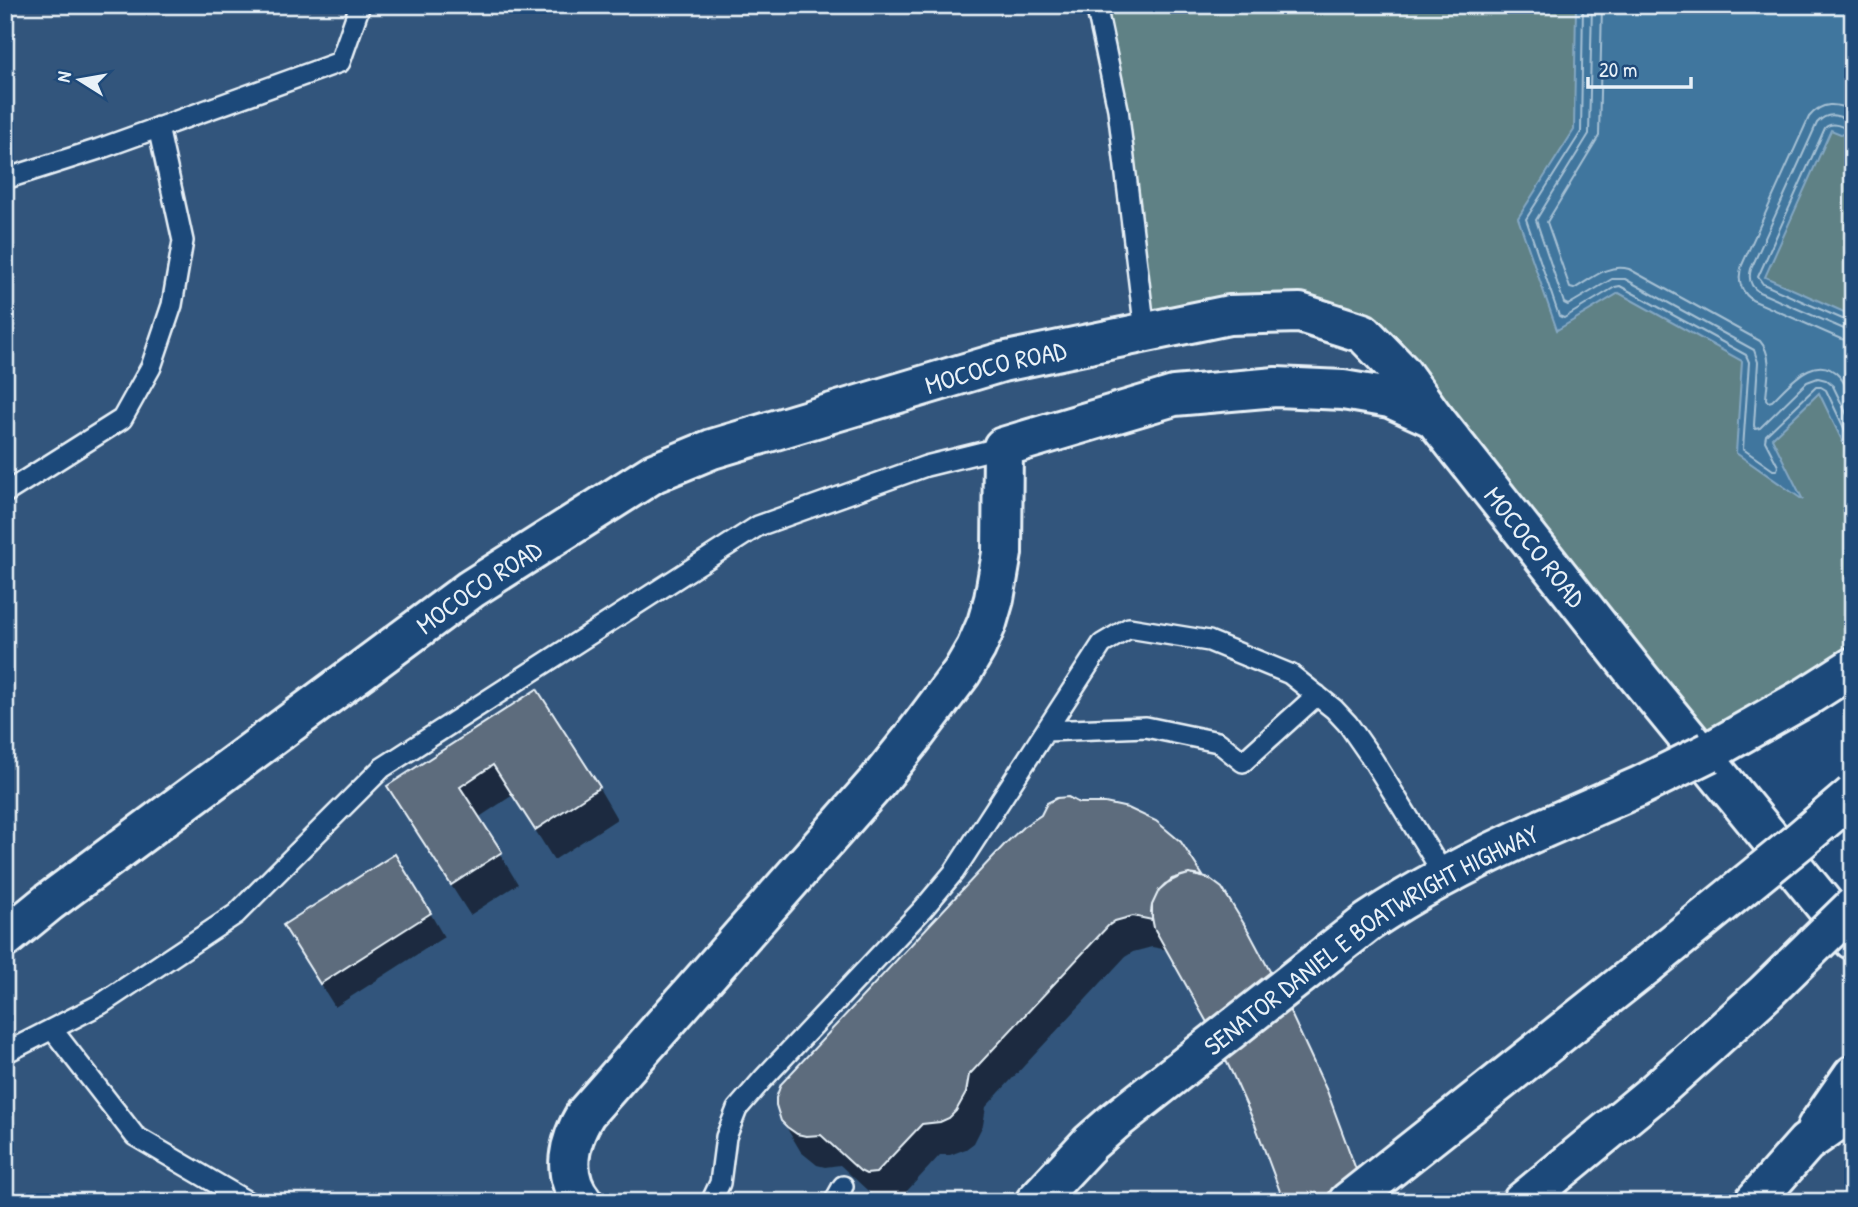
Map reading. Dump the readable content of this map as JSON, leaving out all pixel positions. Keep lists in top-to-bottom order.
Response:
{
  "streets": {
    "main road": ["MOCOCO ROAD", "SENATOR DANIEL E BOATWRIGHT HIGHWAY"]
  },
  "scale_bar": "20 m",
  "north": "left"
}
